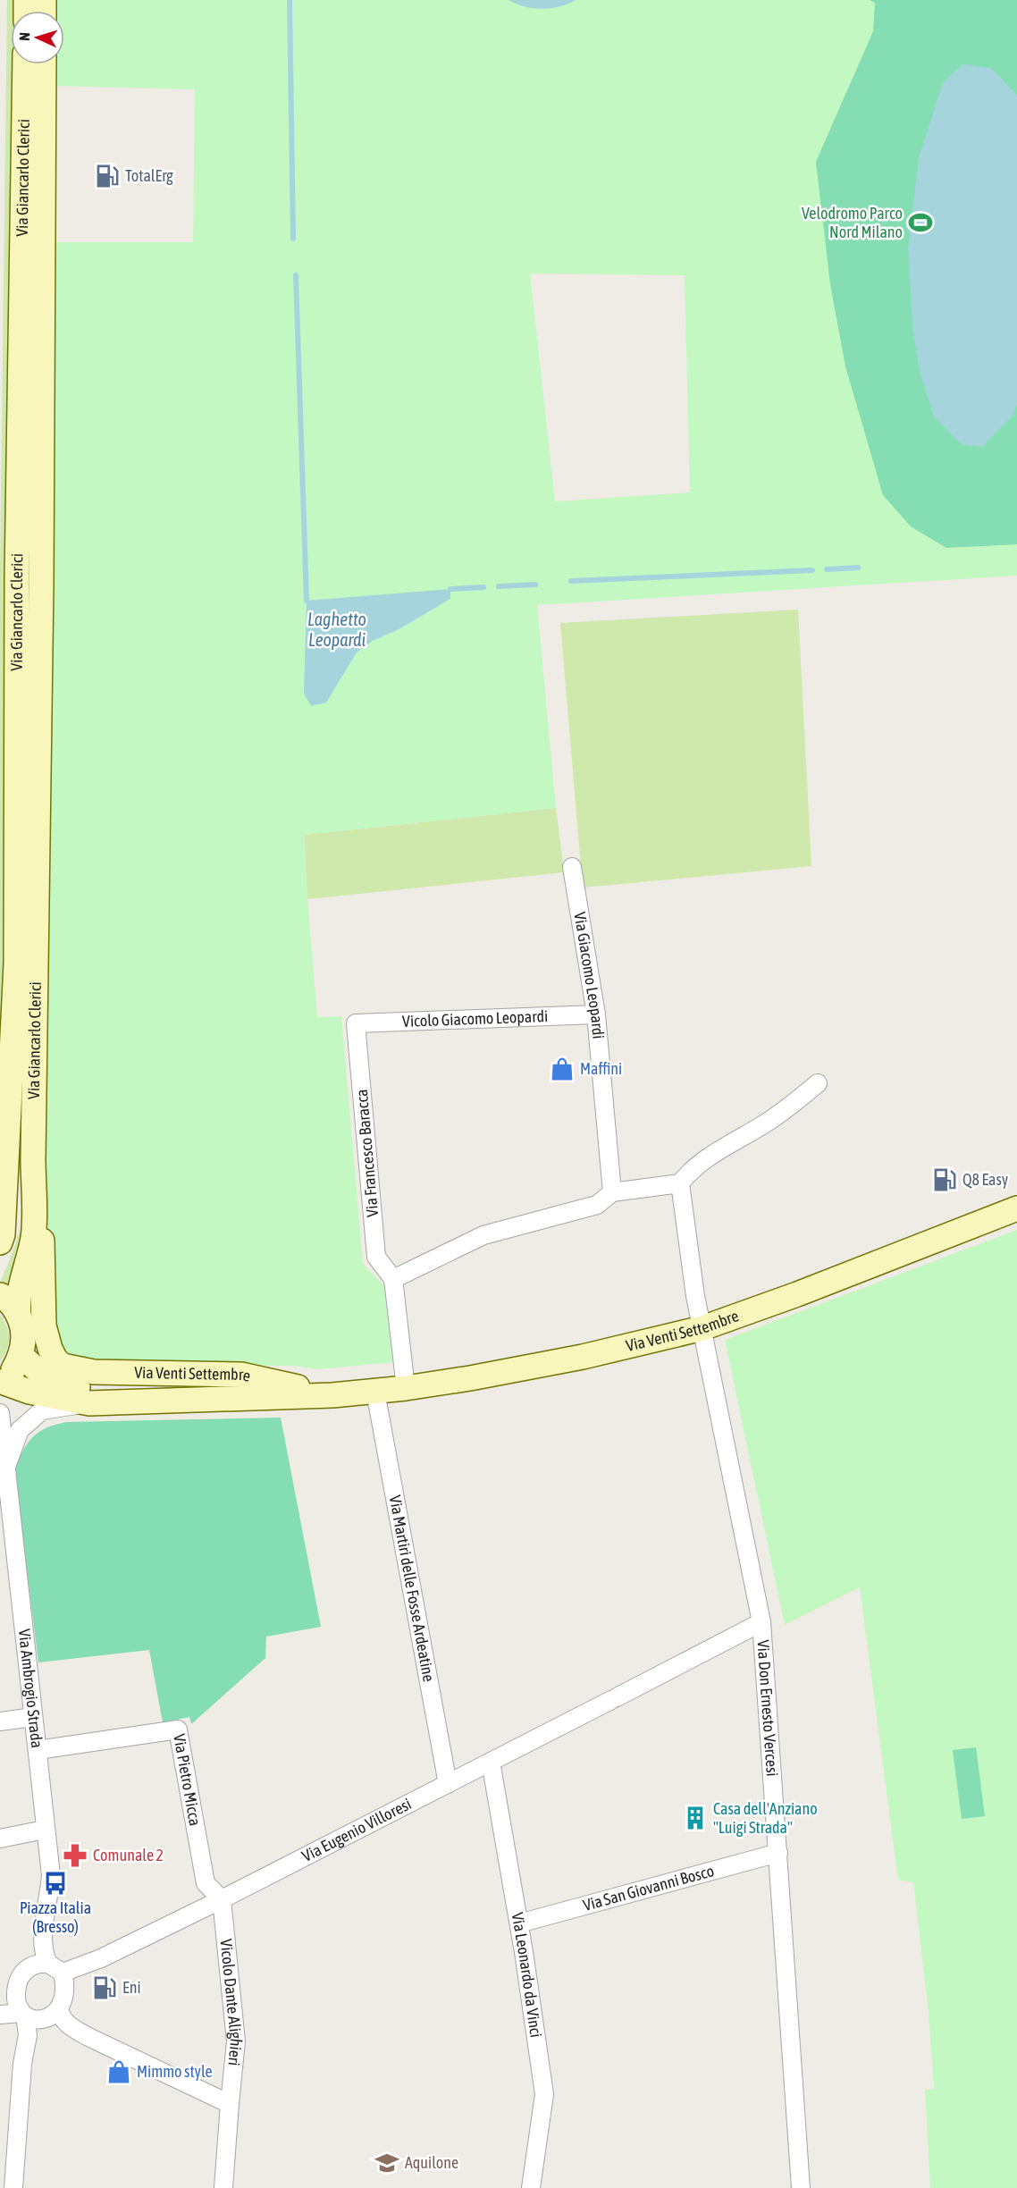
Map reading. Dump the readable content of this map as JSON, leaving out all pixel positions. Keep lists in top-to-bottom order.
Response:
{
  "streets": {
    "street": [
      "Via Giancarlo Clerici",
      "Via Giacomo Leopardi",
      "Vicolo Giacomo Leopardi",
      "Via Francesco Baracca",
      "Via Venti Settembre",
      "Via Martiri delle Fosse Ardeatine",
      "Via Ambrogio Strada",
      "Via Don Ernesto Vercesi",
      "Via Pietro Micca",
      "Via Eugenio Villoresi",
      "Via San Giovanni Bosco",
      "Via Leonardo da Vinci",
      "Vicolo Dante Alighieri"
    ]
  },
  "crossings": [
    ["Via Giancarlo Clerici", "Via Venti Settembre"],
    ["Via Giacomo Leopardi", "Vicolo Giacomo Leopardi"],
    ["Vicolo Giacomo Leopardi", "Via Francesco Baracca"],
    ["Via Venti Settembre", "Via Martiri delle Fosse Ardeatine"],
    ["Via Venti Settembre", "Via Don Ernesto Vercesi"],
    ["Via Martiri delle Fosse Ardeatine", "Via Eugenio Villoresi"],
    ["Via Ambrogio Strada", "Via Pietro Micca"],
    ["Via Ambrogio Strada", "Via Eugenio Villoresi"],
    ["Via Don Ernesto Vercesi", "Via Eugenio Villoresi"],
    ["Via Don Ernesto Vercesi", "Via San Giovanni Bosco"],
    ["Via Pietro Micca", "Via Eugenio Villoresi"],
    ["Via Pietro Micca", "Vicolo Dante Alighieri"],
    ["Via Eugenio Villoresi", "Via Leonardo da Vinci"],
    ["Via Eugenio Villoresi", "Vicolo Dante Alighieri"],
    ["Via San Giovanni Bosco", "Via Leonardo da Vinci"]
  ],
  "water": ["Laghetto Leopardi"],
  "places": {
    "fuel station": ["TotalErg", "Q8 Easy", "Eni"],
    "sports": ["Velodromo Parco Nord Milano"],
    "shop": ["Maffini", "Mimmo style"],
    "building": ["Casa dell'Anziano \"Luigi Strada\""],
    "pharmacy": ["Comunale 2"],
    "bus stop": ["Piazza Italia (Bresso)"],
    "school or university": ["Aquilone"]
  },
  "north": "left"
}
